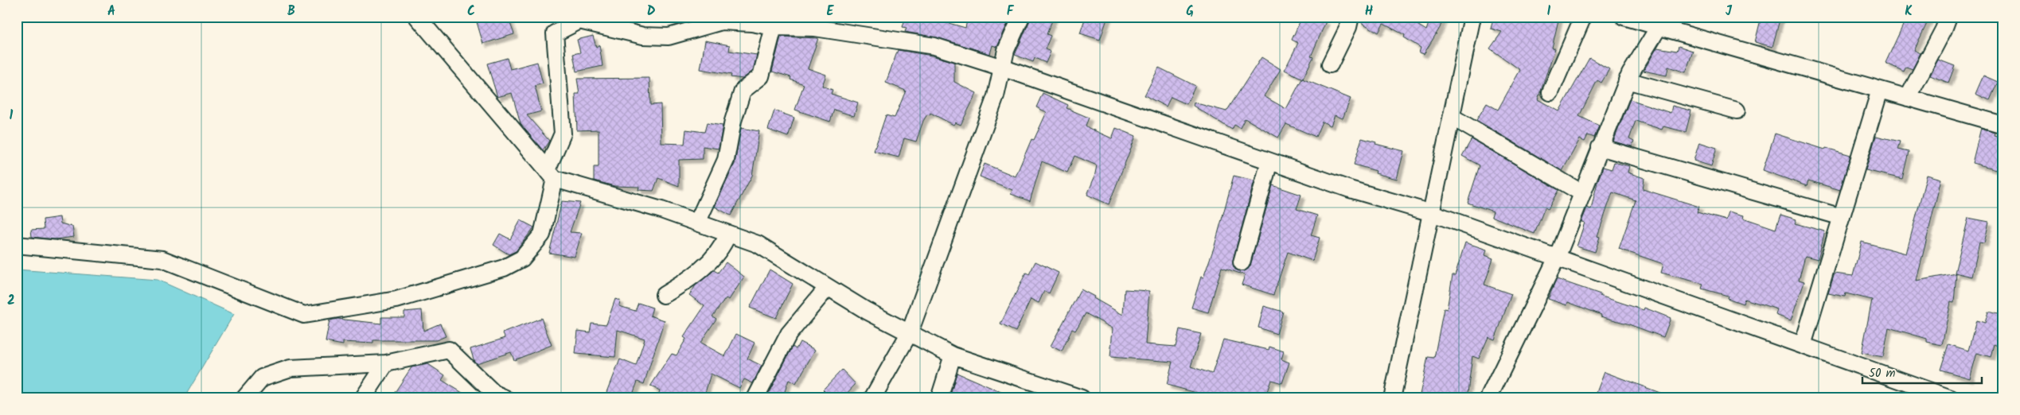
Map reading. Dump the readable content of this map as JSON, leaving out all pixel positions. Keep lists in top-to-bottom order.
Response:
{
  "scale_bar": "50 m",
  "grid": {
    "columns": [
      "A",
      "B",
      "C",
      "D",
      "E",
      "F",
      "G",
      "H",
      "I",
      "J",
      "K"
    ],
    "rows": ["1", "2"]
  }
}
